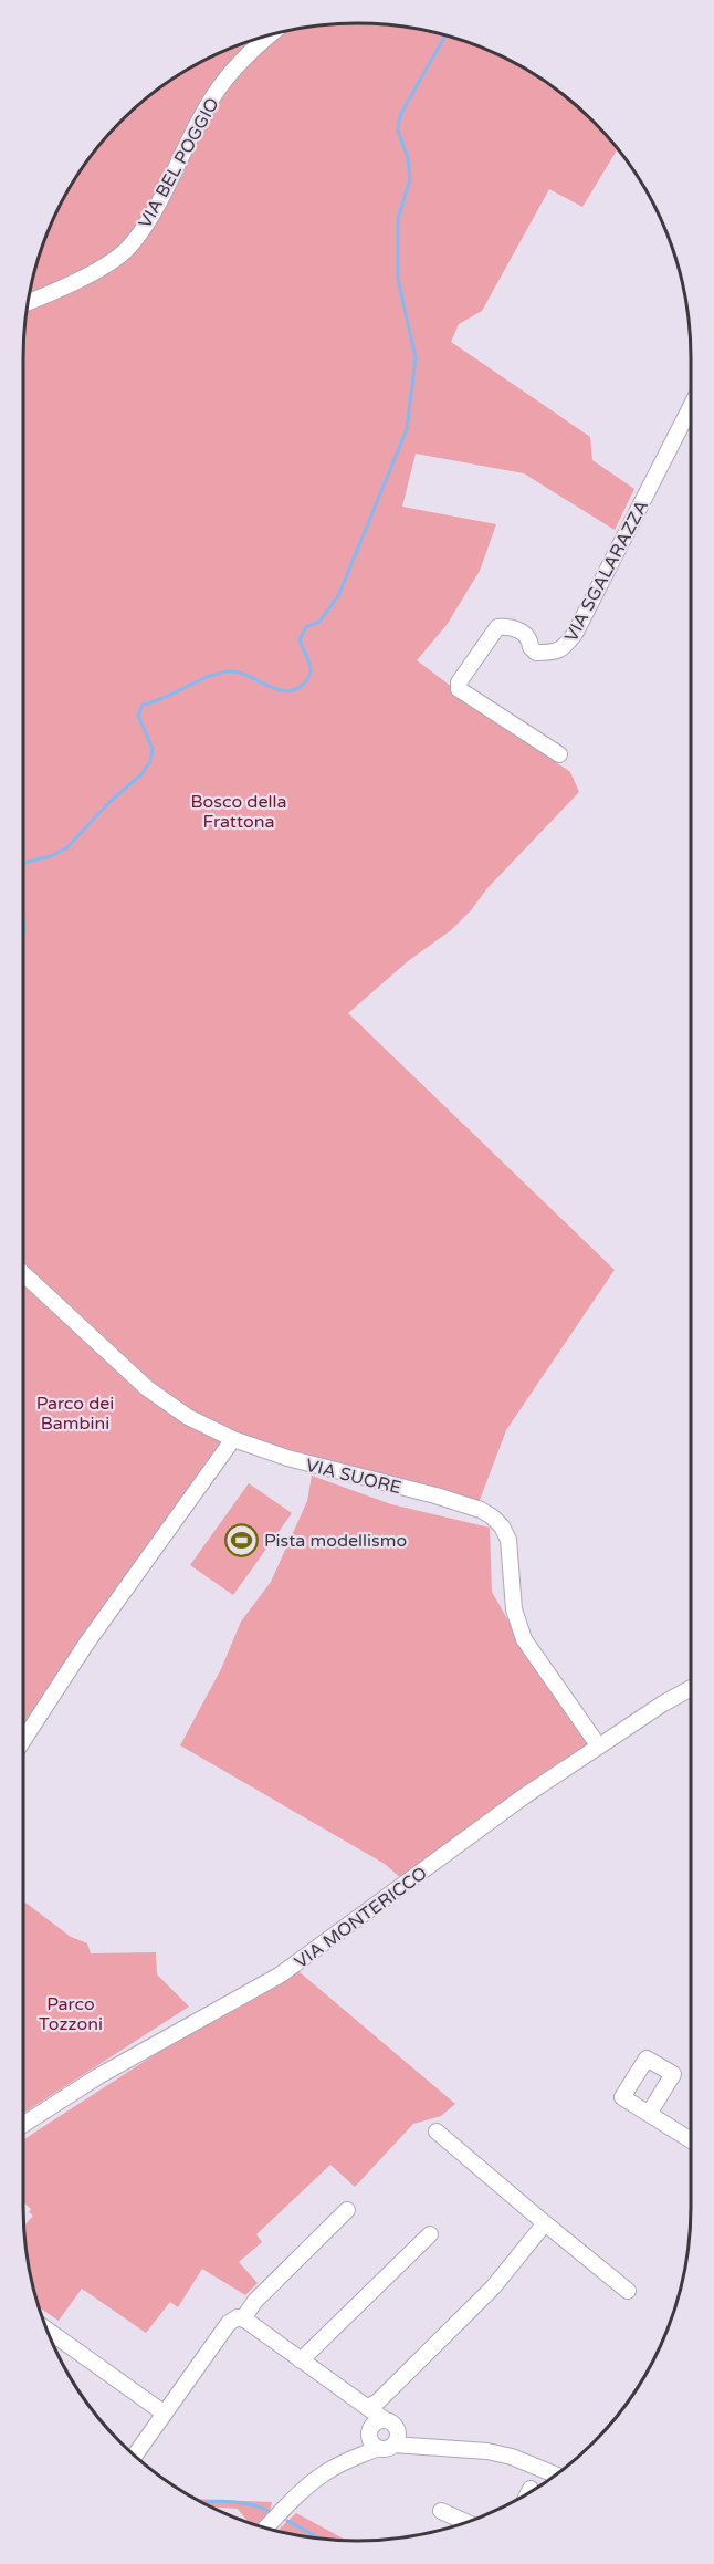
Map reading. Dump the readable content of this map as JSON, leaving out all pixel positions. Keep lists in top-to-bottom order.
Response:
{
  "streets": {
    "street": [
      "VIA BEL POGGIO",
      "VIA SGALARAZZA",
      "VIA SUORE",
      "VIA MONTERICCO"
    ]
  },
  "crossings": [
    ["VIA SUORE", "VIA MONTERICCO"]
  ],
  "parks": ["Bosco della Frattona", "Parco dei Bambini", "Parco Tozzoni"],
  "places": {
    "sports": ["Pista modellismo"]
  }
}
